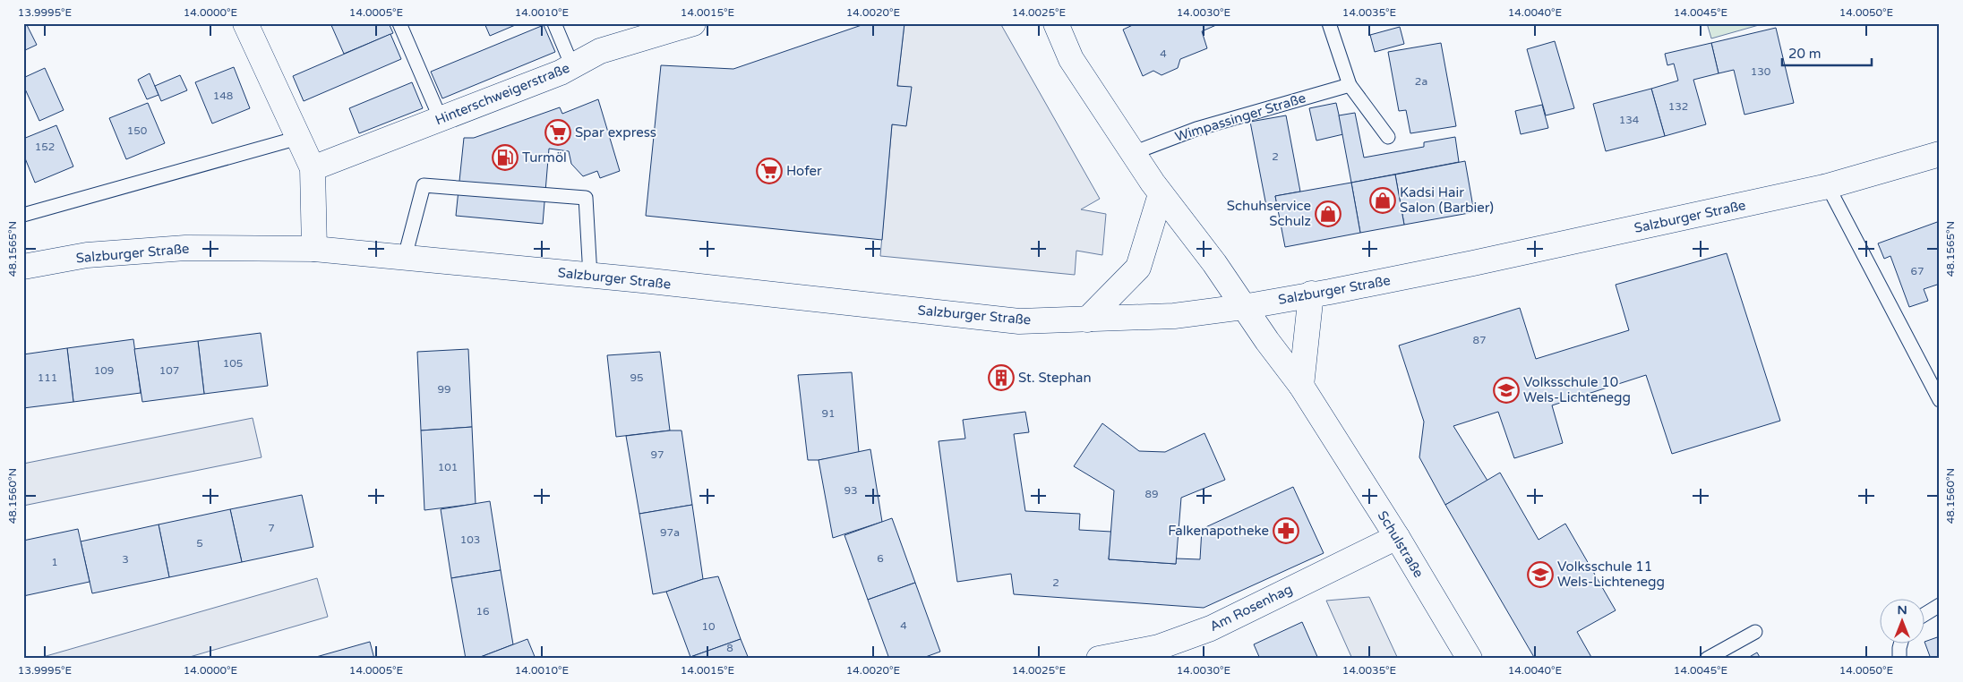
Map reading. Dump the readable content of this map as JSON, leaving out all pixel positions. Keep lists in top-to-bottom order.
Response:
{
  "streets": {
    "street": [
      "Hinterschweigerstraße",
      "Salzburger Straße",
      "Schulstraße",
      "Am Rosenhag"
    ],
    "lane": ["Wimpassinger Straße"]
  },
  "crossings": [
    ["Salzburger Straße", "Schulstraße"],
    ["Schulstraße", "Am Rosenhag"]
  ],
  "places": {
    "supermarket": ["Spar express", "Hofer"],
    "fuel station": ["Turmöl"],
    "shop": ["Kadsi Hair Salon (Barbier)", "Schuhservice Schulz"],
    "building": ["St. Stephan"],
    "school or university": ["Volksschule 10 Wels-Lichtenegg", "Volksschule 11 Wels-Lichtenegg"],
    "pharmacy": ["Falkenapotheke"]
  },
  "house_numbers": [
    "4",
    "130",
    "2a",
    "148",
    "132",
    "134",
    "150",
    "152",
    "2",
    "67",
    "87",
    "105",
    "109",
    "107",
    "111",
    "95",
    "99",
    "91",
    "97",
    "101",
    "93",
    "89",
    "7",
    "97a",
    "103",
    "5",
    "6",
    "3",
    "1",
    "2",
    "16",
    "4",
    "10",
    "8"
  ],
  "scale_bar": "20 m",
  "north": "top",
  "coordinates": [
    "13.9995°E",
    "14.0000°E",
    "14.0005°E",
    "14.0010°E",
    "14.0015°E",
    "14.0020°E",
    "14.0025°E",
    "14.0030°E",
    "14.0035°E",
    "14.0040°E",
    "14.0045°E",
    "14.0050°E",
    "48.1565°N",
    "48.1560°N"
  ]
}
